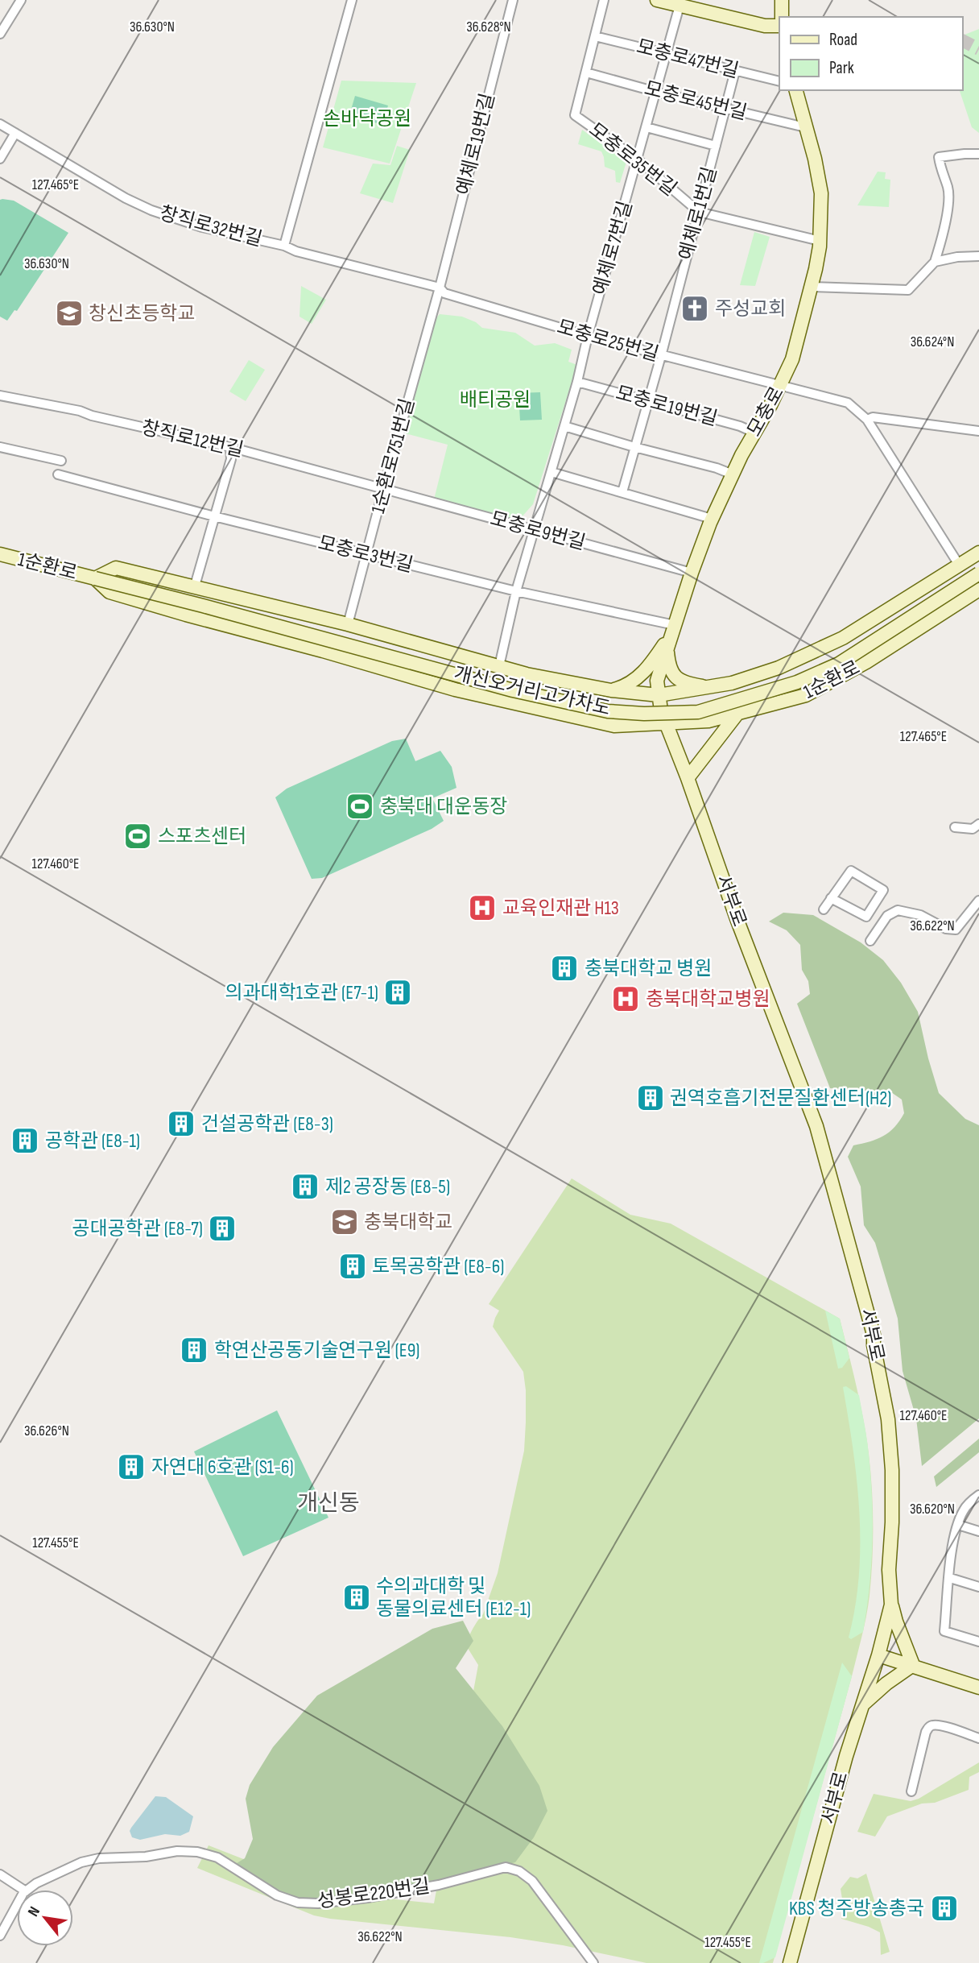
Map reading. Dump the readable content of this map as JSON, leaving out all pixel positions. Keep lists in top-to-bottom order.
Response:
{
  "streets": {
    "main road": [
      "모충로",
      "1순환로",
      "개신오거리고가차도",
      "서부로"
    ],
    "street": [
      "모충로47번길",
      "모충로45번길",
      "예체로19번길",
      "모충로35번길",
      "예체로1번길",
      "창직로32번길",
      "예체로7번길",
      "모충로25번길",
      "모충로19번길",
      "창직로12번길",
      "1순환로751번길",
      "모충로9번길",
      "모충로3번길",
      "성봉로220번길"
    ]
  },
  "crossings": [
    ["모충로47번길", "예체로1번길"],
    ["모충로47번길", "예체로7번길"],
    ["모충로45번길", "모충로35번길"],
    ["모충로45번길", "예체로1번길"],
    ["모충로45번길", "예체로7번길"],
    ["모충로45번길", "모충로"],
    ["예체로19번길", "창직로32번길"],
    ["예체로19번길", "모충로25번길"],
    ["예체로19번길", "1순환로751번길"],
    ["모충로35번길", "예체로1번길"],
    ["모충로35번길", "예체로7번길"],
    ["모충로35번길", "모충로"],
    ["예체로1번길", "모충로25번길"],
    ["예체로1번길", "모충로19번길"],
    ["창직로32번길", "모충로25번길"],
    ["창직로32번길", "1순환로751번길"],
    ["예체로7번길", "모충로25번길"],
    ["모충로25번길", "모충로"],
    ["모충로25번길", "1순환로751번길"],
    ["모충로19번길", "모충로"],
    ["모충로", "모충로9번길"],
    ["모충로", "모충로3번길"],
    ["모충로", "1순환로"],
    ["모충로", "서부로"],
    ["창직로12번길", "1순환로751번길"],
    ["창직로12번길", "모충로9번길"],
    ["1순환로751번길", "모충로9번길"],
    ["1순환로751번길", "모충로3번길"],
    ["1순환로", "개신오거리고가차도"],
    ["1순환로", "서부로"]
  ],
  "districts": ["개신동"],
  "parks": ["손바닥공원", "배티공원"],
  "places": {
    "church": ["주성교회"],
    "school or university": ["창신초등학교", "충북대학교"],
    "sports": ["충북대 대운동장", "스포츠센터"],
    "hospital": ["교육인재관 H13", "충북대학교병원"],
    "building": [
      "충북대학교 병원",
      "의과대학1호관 (E7-1)",
      "권역호흡기전문질환센터(H2)",
      "건설공학관 (E8-3)",
      "공학관 (E8-1)",
      "제2 공장동 (E8-5)",
      "공대공학관 (E8-7)",
      "토목공학관 (E8-6)",
      "학연산공동기술연구원 (E9)",
      "자연대 6호관 (S1-6)",
      "수의과대학 및 동물의료센터 (E12-1)",
      "KBS 청주방송총국"
    ]
  },
  "legend": ["Road", "Park"],
  "north": "top left",
  "coordinates": [
    "36.630°N",
    "36.628°N",
    "127.465°E",
    "36.624°N",
    "127.460°E",
    "36.622°N",
    "36.626°N",
    "36.620°N",
    "127.455°E"
  ]
}
